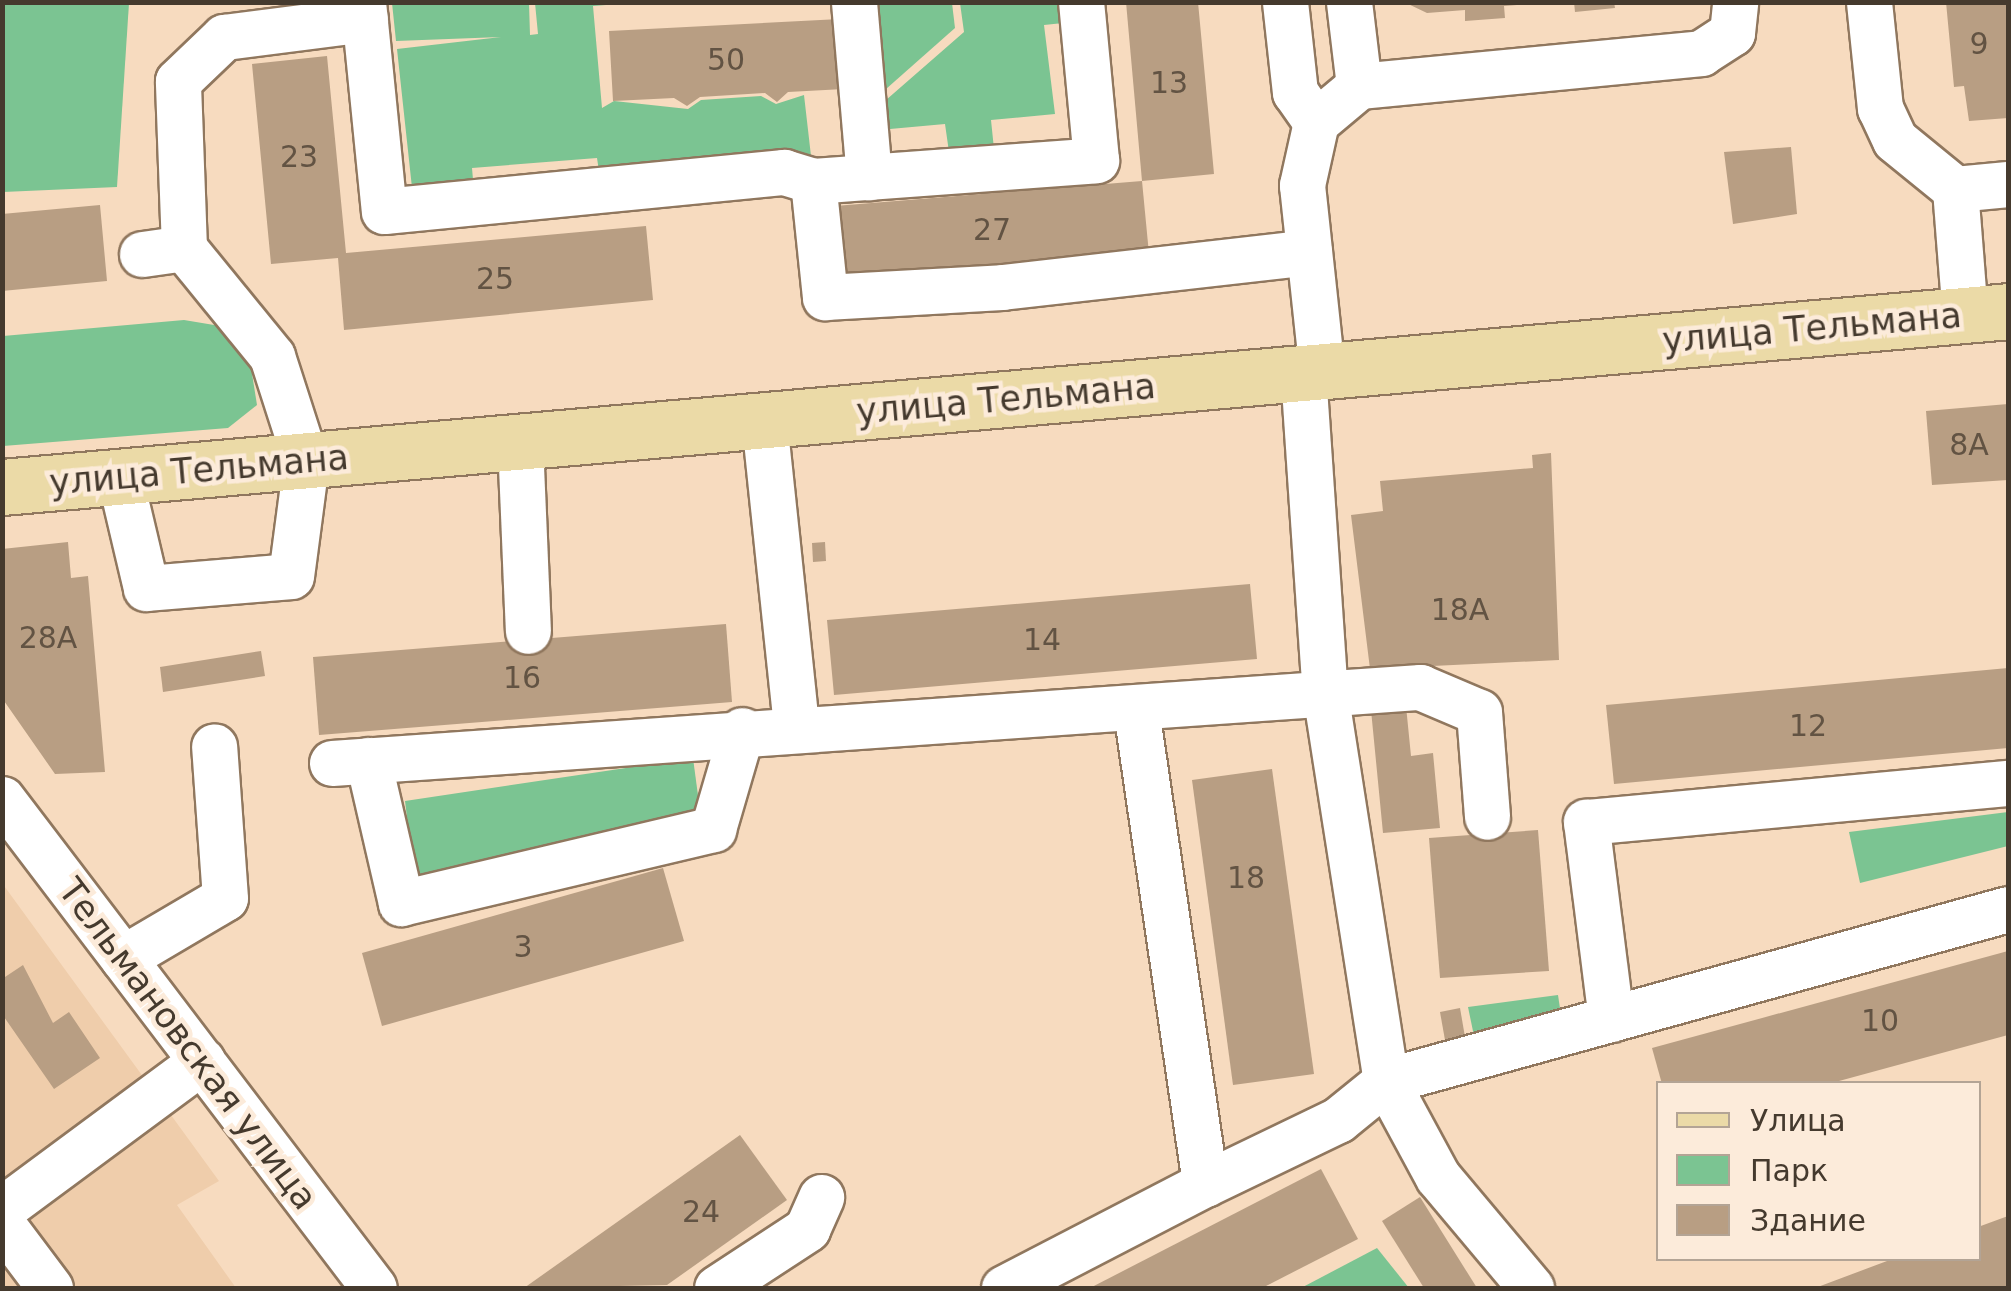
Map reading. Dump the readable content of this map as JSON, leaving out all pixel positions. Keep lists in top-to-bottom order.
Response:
{
  "streets": {
    "main road": ["улица Тельмана"],
    "street": ["Тельмановская улица"]
  },
  "house_numbers": [
    "9",
    "50",
    "13",
    "23",
    "27",
    "25",
    "8А",
    "18А",
    "28А",
    "14",
    "16",
    "12",
    "18",
    "3",
    "10",
    "24"
  ],
  "legend": ["Улица", "Парк", "Здание"]
}
